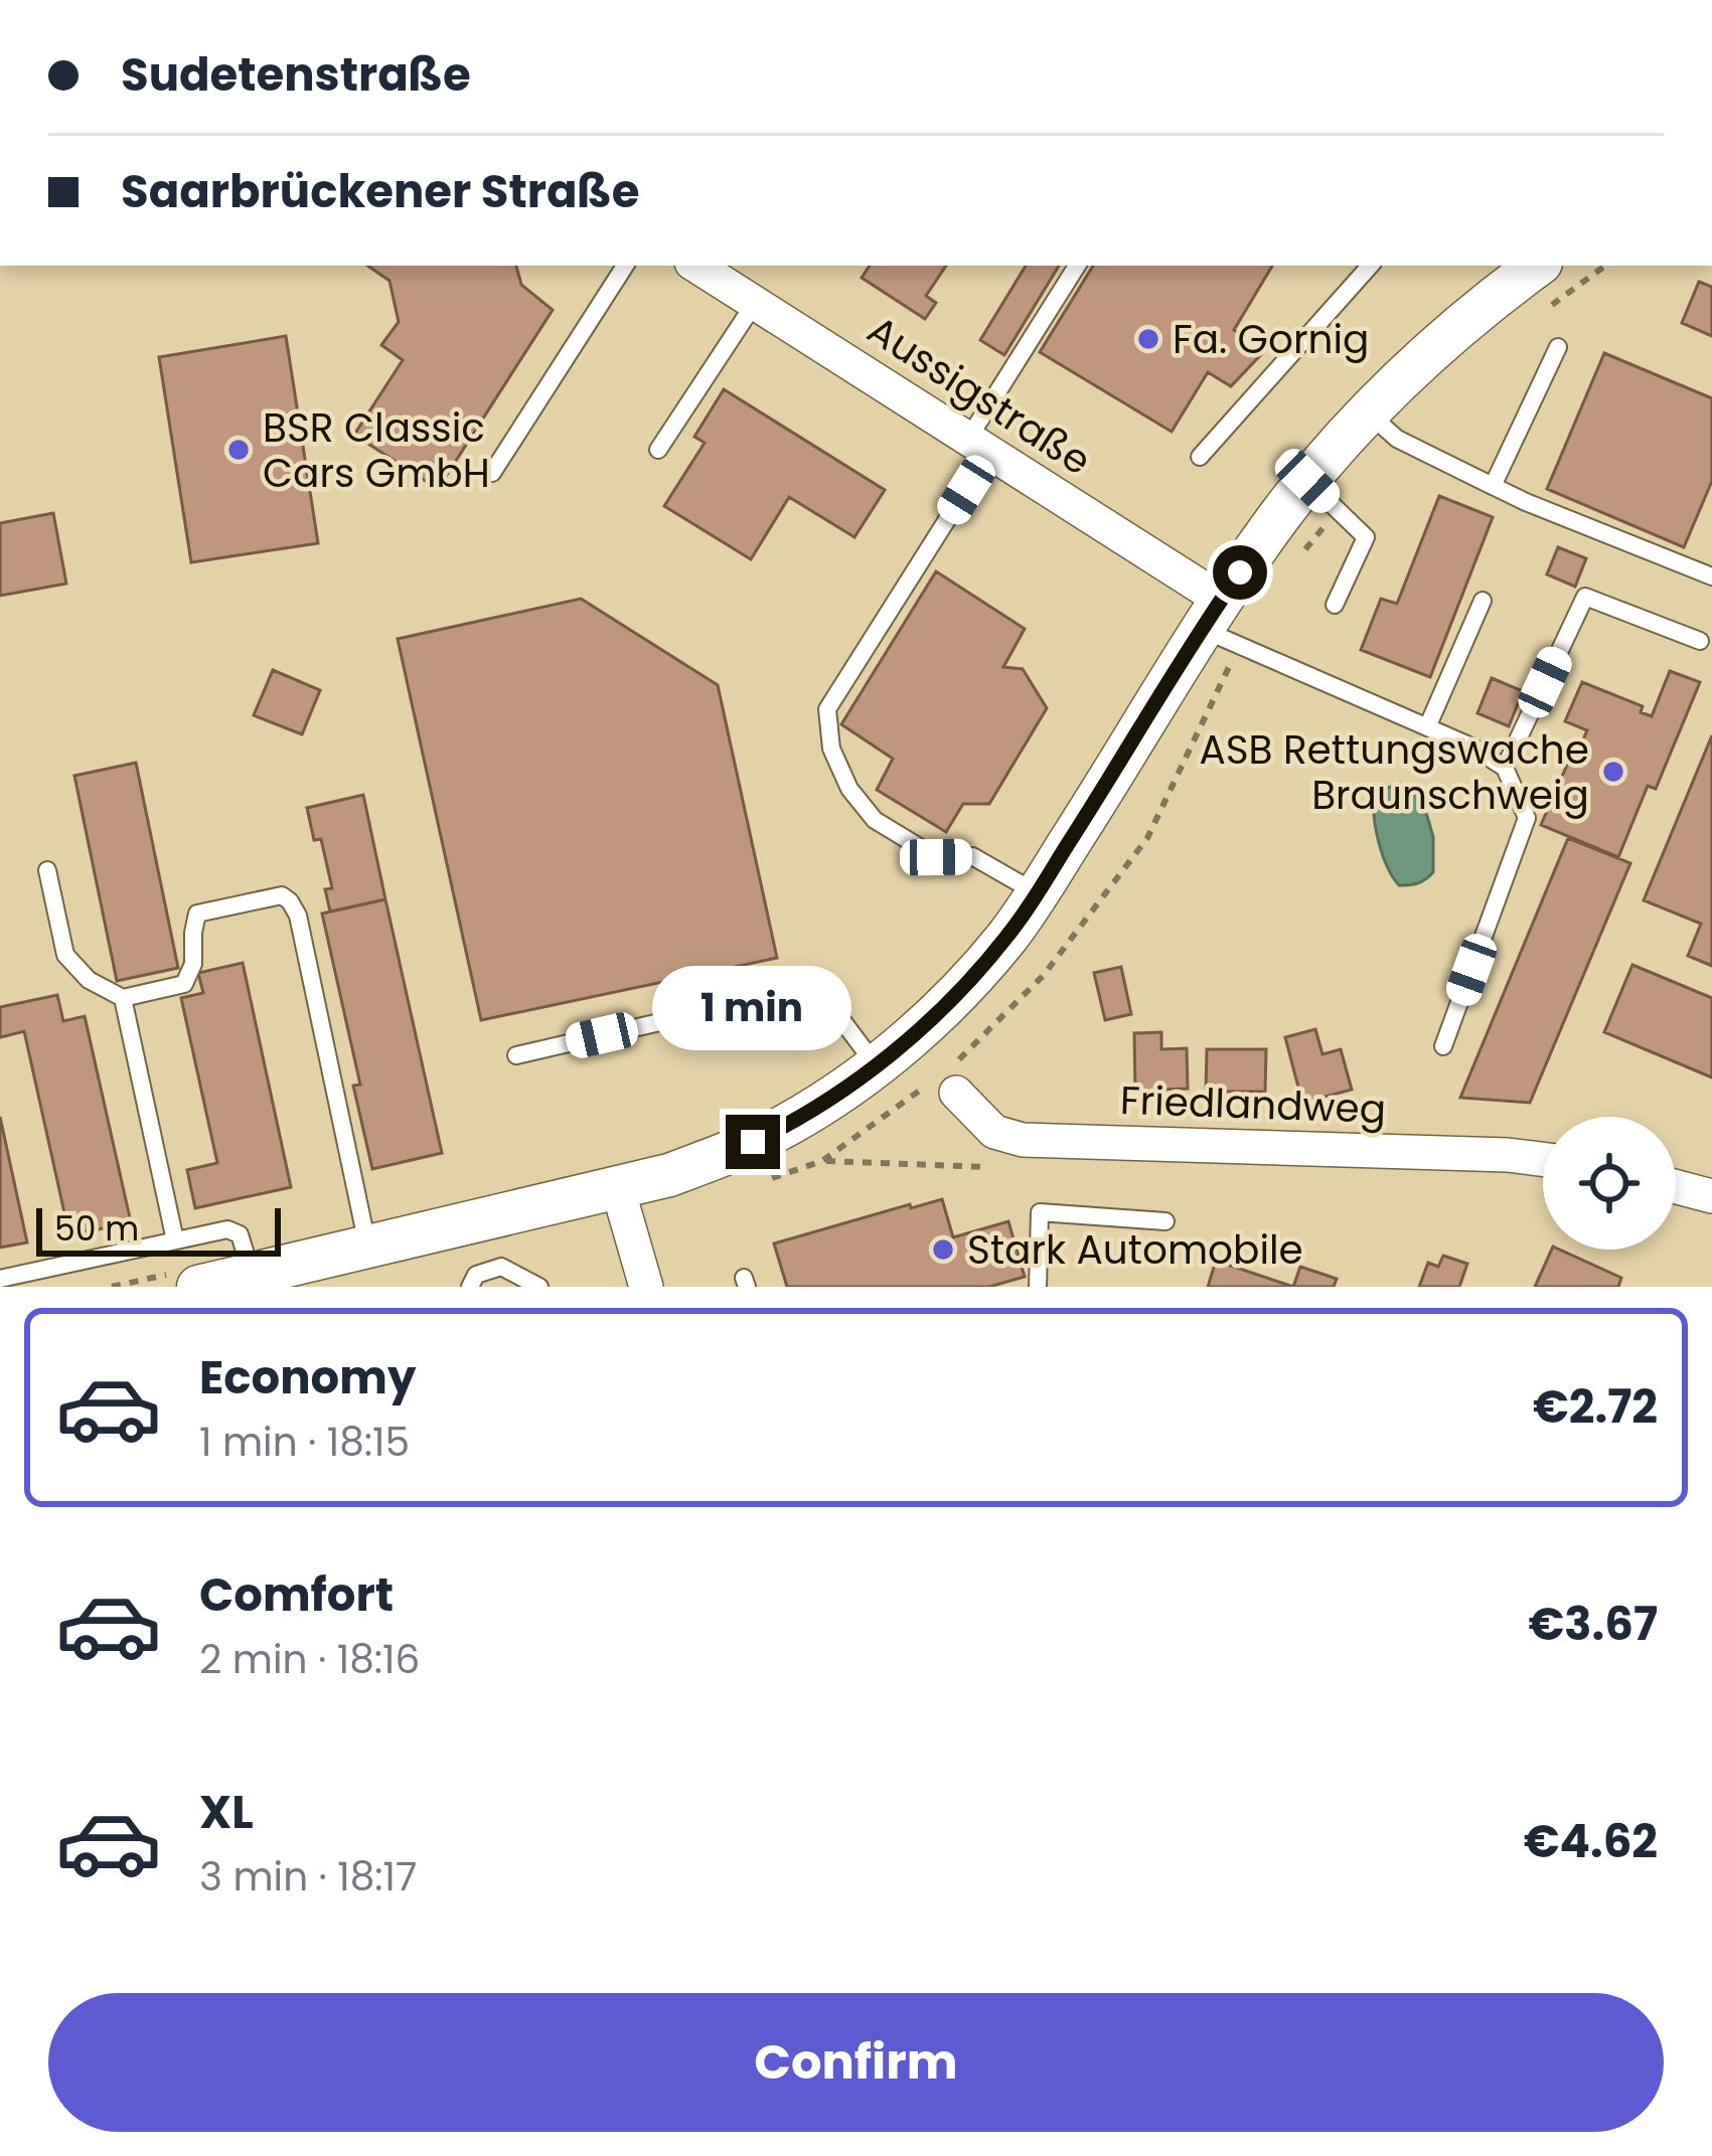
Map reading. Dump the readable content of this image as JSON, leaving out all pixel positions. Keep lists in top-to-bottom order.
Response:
{
  "streets": {
    "street": ["Aussigstraße", "Friedlandweg"]
  },
  "places": [
    "Fa. Gornig",
    "BSR Classic Cars GmbH",
    "ASB Rettungswache Braunschweig",
    "Stark Automobile"
  ],
  "scale_bar": "50 m",
  "page": {
    "banner": ["Sudetenstraße", "Saarbrückener Straße"],
    "bubble": "1 min",
    "scale": "50 m",
    "list": [
      {
        "name": "Economy",
        "note": "1 min · 18:15",
        "value": "€2.72"
      },
      {
        "name": "Comfort",
        "note": "2 min · 18:16",
        "value": "€3.67"
      },
      {
        "name": "XL",
        "note": "3 min · 18:17",
        "value": "€4.62"
      }
    ],
    "buttons": "Confirm"
  }
}
